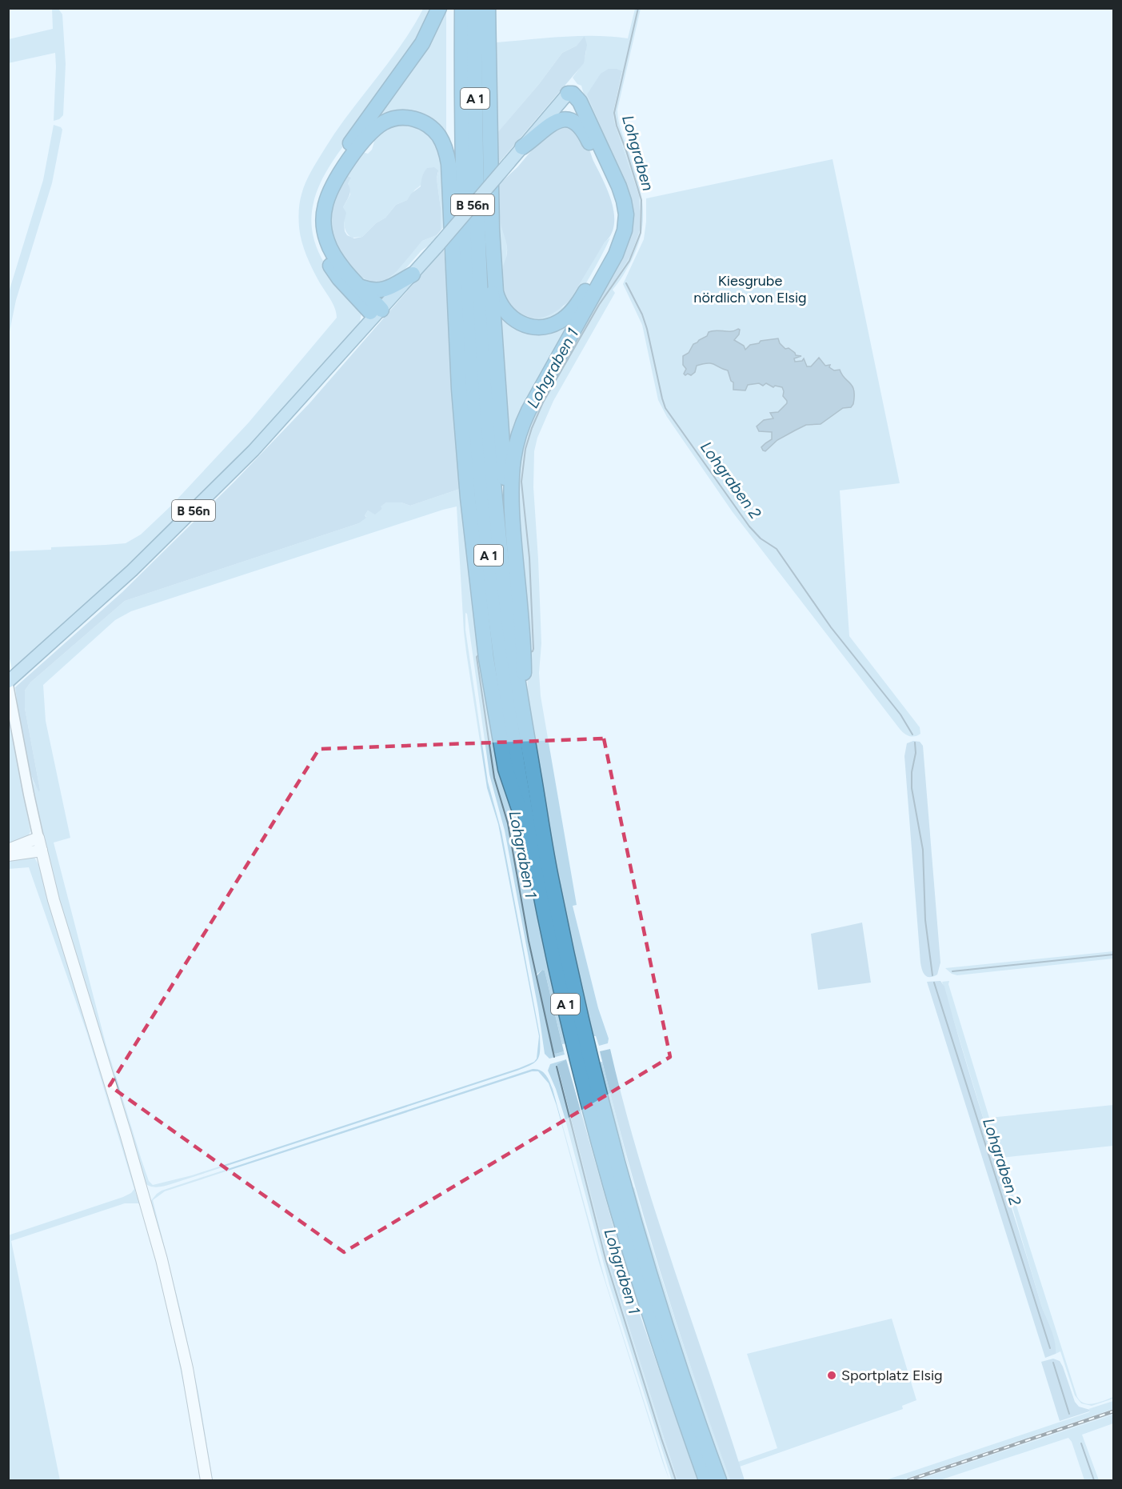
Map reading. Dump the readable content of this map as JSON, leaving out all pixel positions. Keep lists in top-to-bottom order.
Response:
{
  "streets": {
    "highway": ["A 1"],
    "main road": ["B 56n"]
  },
  "water": ["Lohgraben", "Lohgraben 1", "Lohgraben 2"],
  "parks": ["Kiesgrube nördlich von Elsig"],
  "places": ["Sportplatz Elsig"]
}
